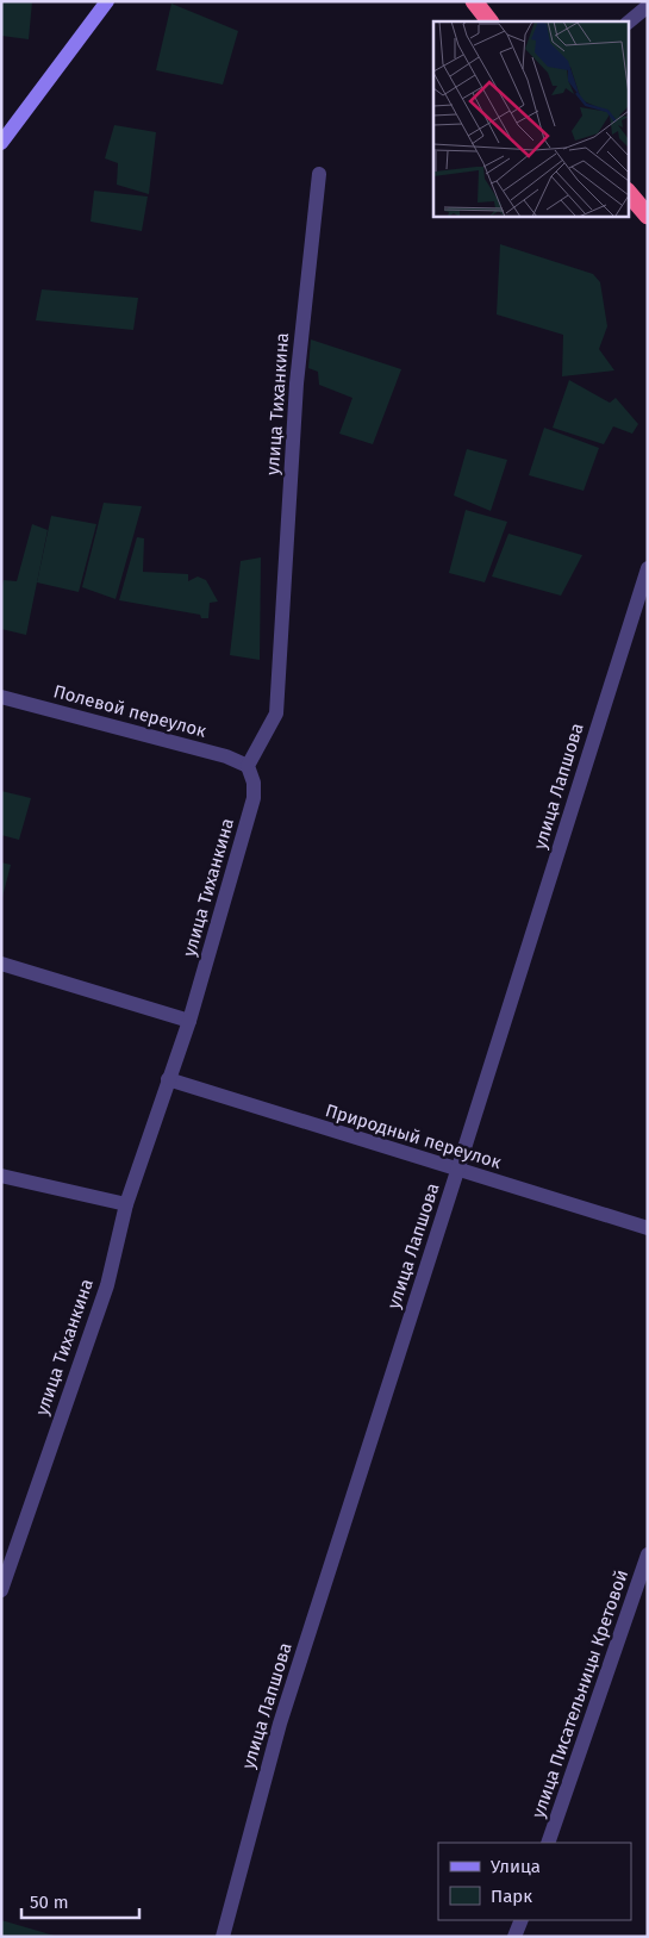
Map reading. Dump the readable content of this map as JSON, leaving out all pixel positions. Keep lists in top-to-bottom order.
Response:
{
  "streets": {
    "street": [
      "улица Тиханкина",
      "Полевой переулок",
      "улица Лапшова",
      "Природный переулок",
      "улица Писательницы Кретовой"
    ]
  },
  "crossings": [
    ["улица Тиханкина", "Полевой переулок"],
    ["улица Тиханкина", "Природный переулок"],
    ["улица Лапшова", "Природный переулок"]
  ],
  "legend": ["Улица", "Парк"],
  "scale_bar": "50 m"
}
